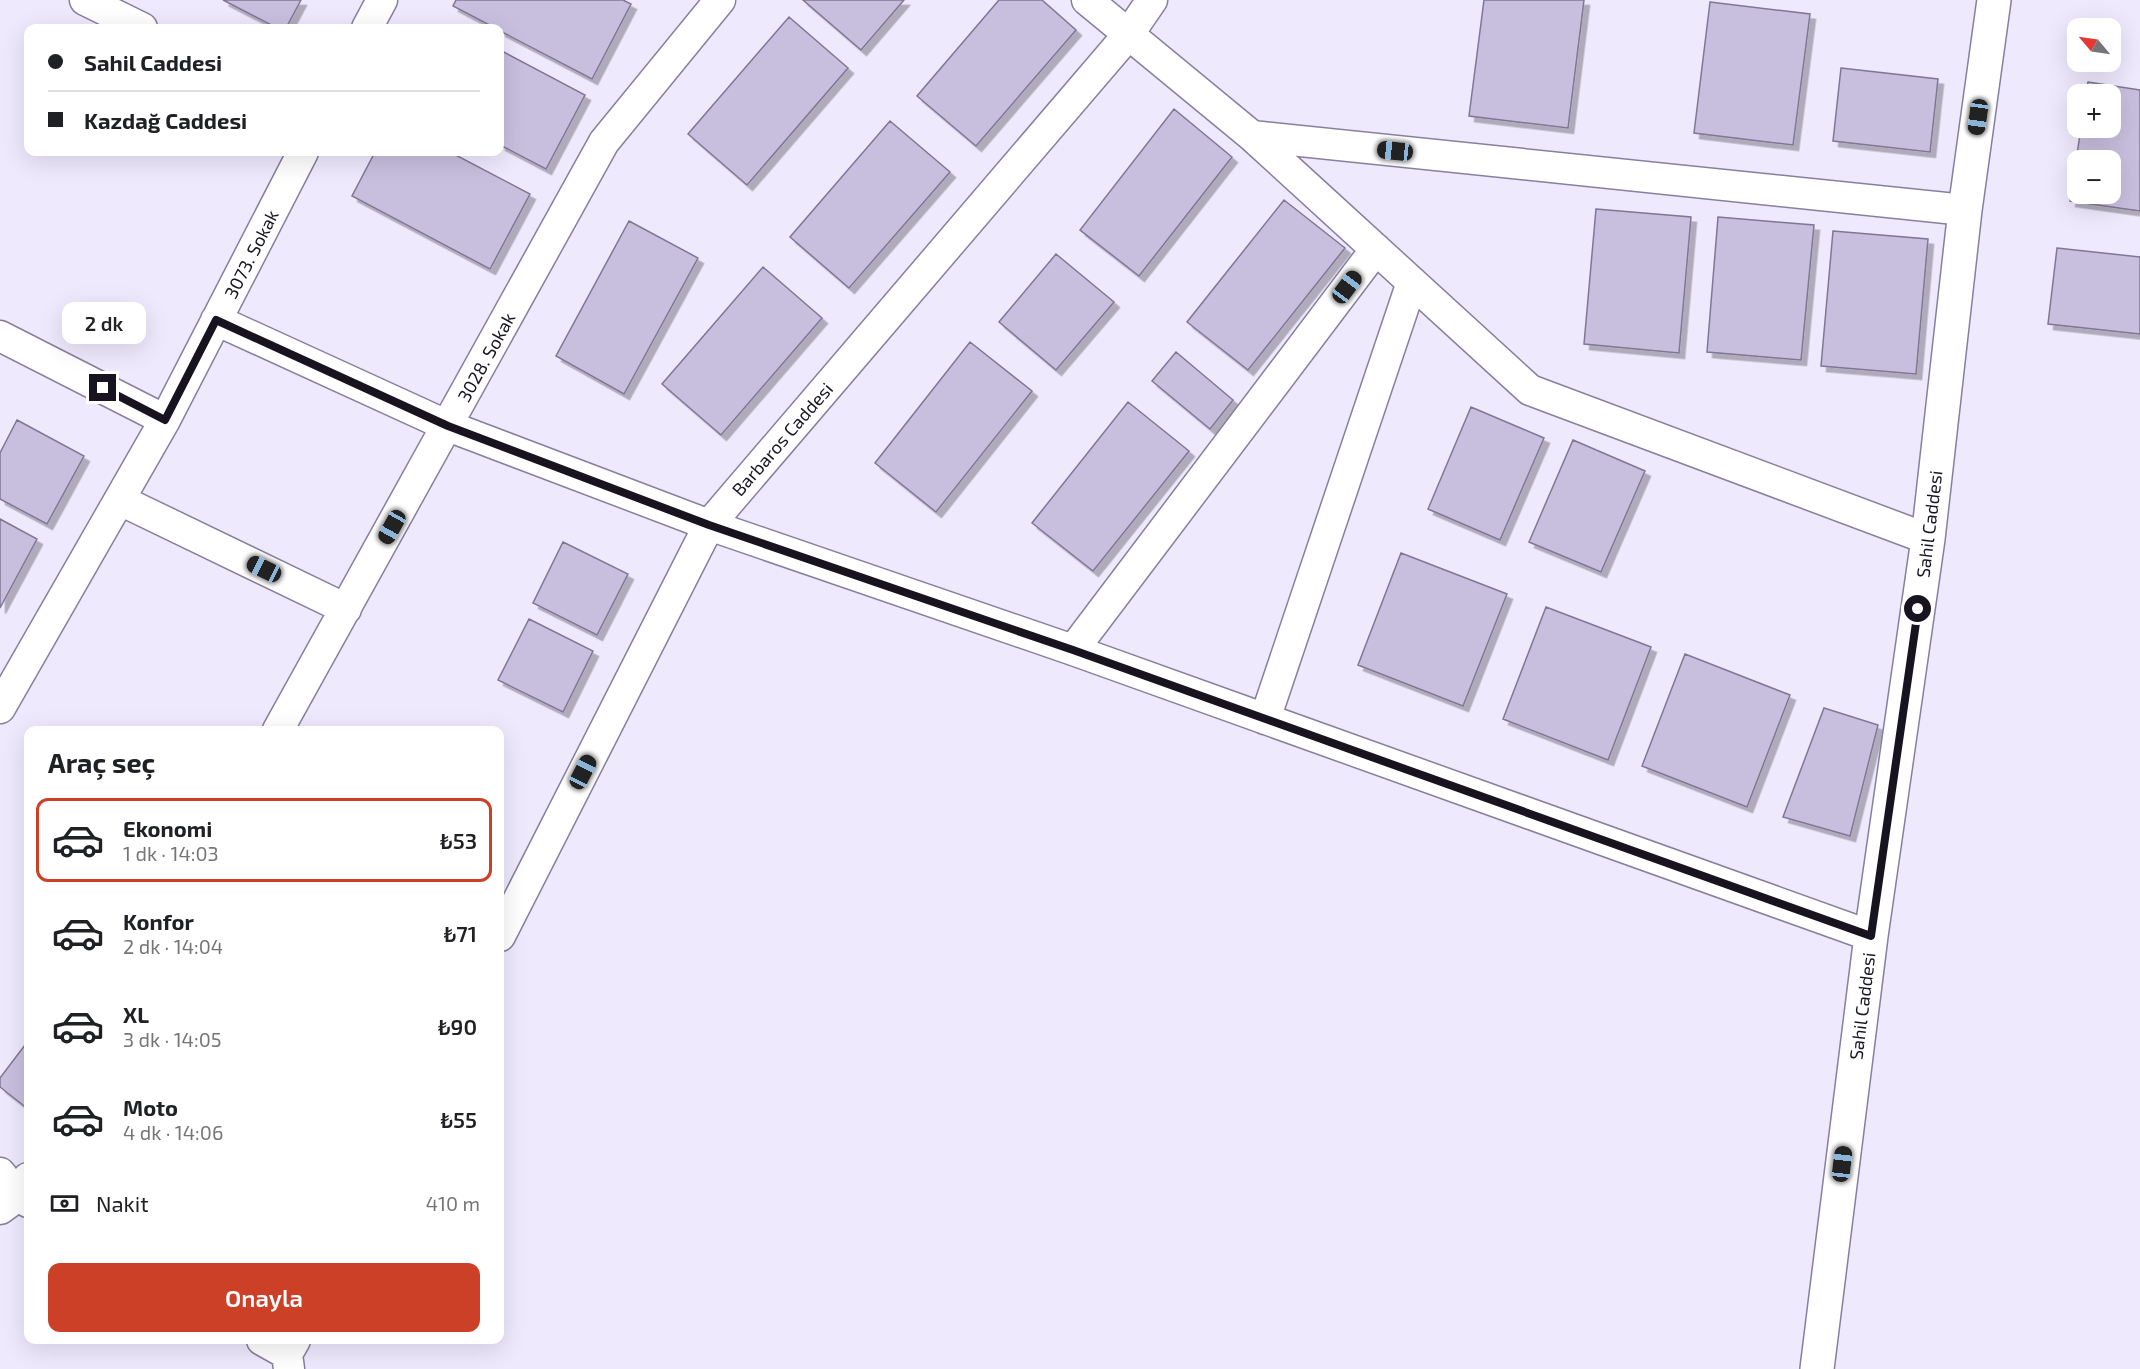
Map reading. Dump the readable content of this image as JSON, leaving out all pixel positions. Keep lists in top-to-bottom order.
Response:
{
  "streets": {
    "street": [
      "3073. Sokak",
      "3028. Sokak",
      "Barbaros Caddesi",
      "Sahil Caddesi"
    ]
  },
  "north": "top left",
  "page": {
    "map_buttons": ["+", "−"],
    "banner": ["Sahil Caddesi", "Kazdağ Caddesi"],
    "bubble": "2 dk",
    "heading": "Araç seç",
    "list": [
      {
        "name": "Ekonomi",
        "note": "1 dk · 14:03",
        "value": "₺53"
      },
      {
        "name": "Konfor",
        "note": "2 dk · 14:04",
        "value": "₺71"
      },
      {
        "name": "XL",
        "note": "3 dk · 14:05",
        "value": "₺90"
      },
      {
        "name": "Moto",
        "note": "4 dk · 14:06",
        "value": "₺55"
      }
    ],
    "pay": ["Nakit", "410 m"],
    "buttons": "Onayla"
  }
}
